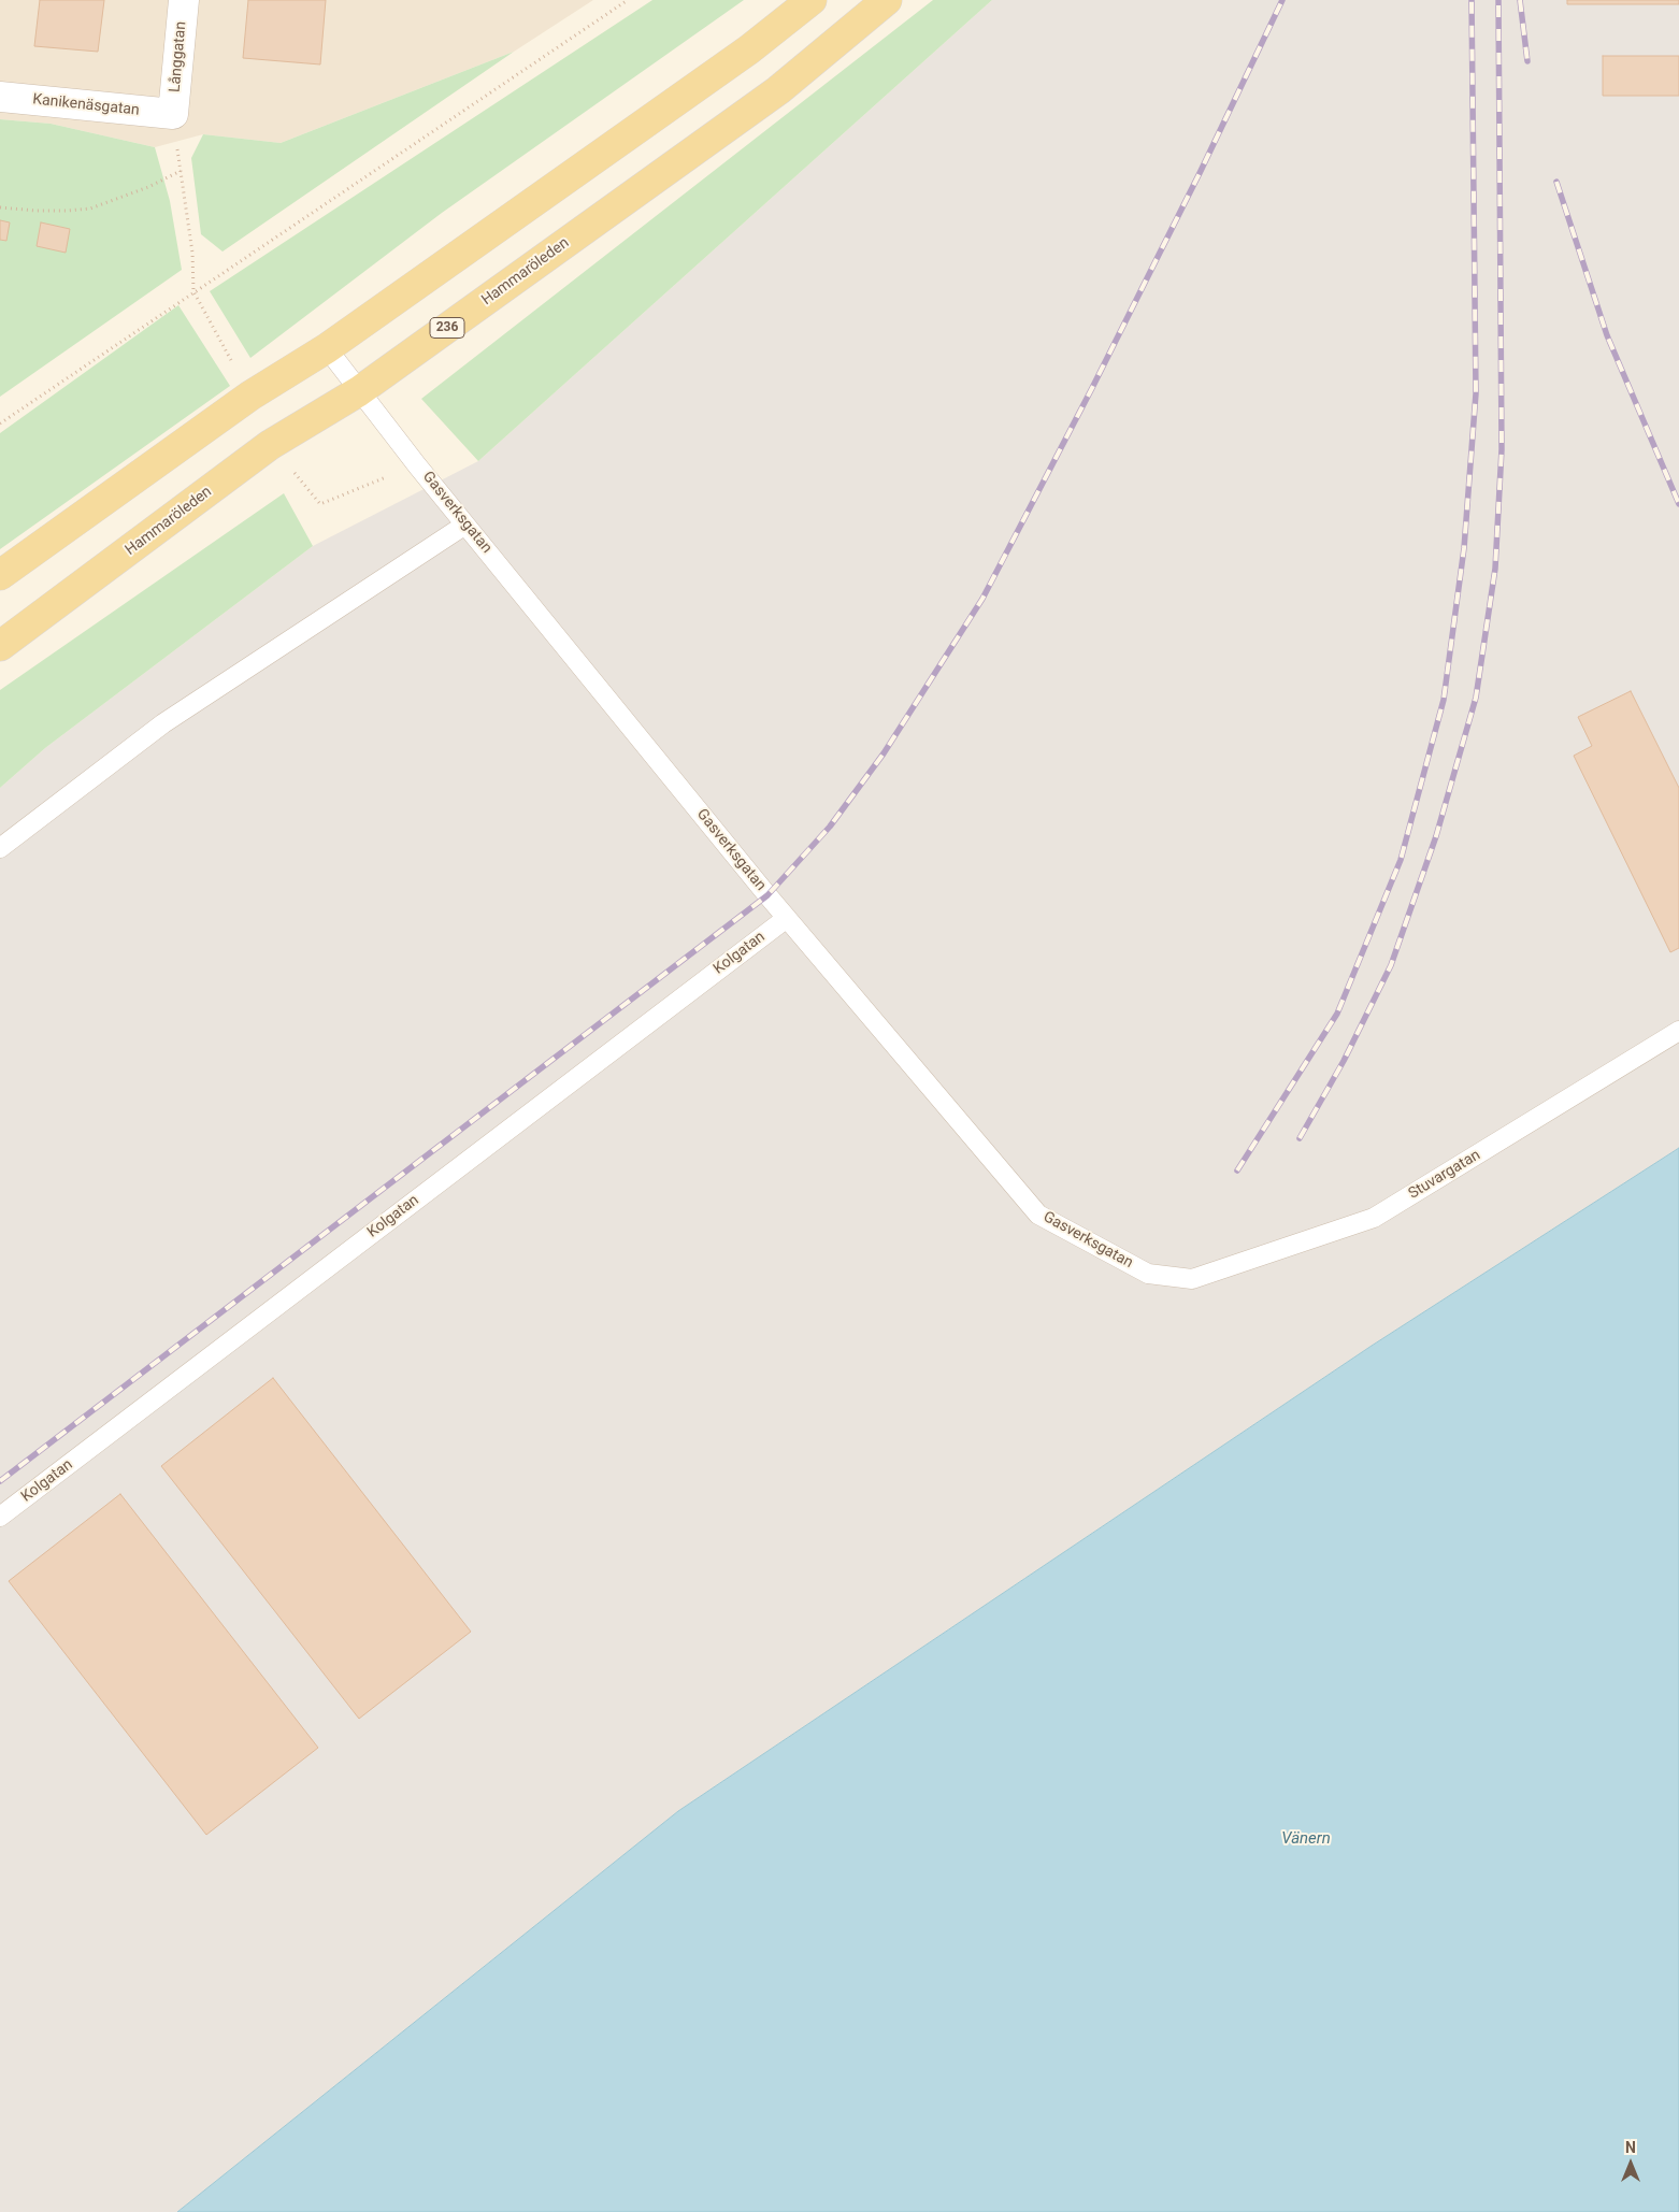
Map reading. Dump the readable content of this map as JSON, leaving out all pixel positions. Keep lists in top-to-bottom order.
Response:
{
  "streets": {
    "main road": ["Hammaröleden", "236"],
    "street": ["Långgatan", "Kanikenäsgatan"],
    "lane": ["Gasverksgatan", "Kolgatan", "Stuvargatan"]
  },
  "crossings": [
    ["Långgatan", "Kanikenäsgatan"],
    ["Hammaröleden", "Gasverksgatan"],
    ["Gasverksgatan", "Kolgatan"],
    ["Gasverksgatan", "Stuvargatan"]
  ],
  "water": ["Vänern"],
  "north": "top"
}
